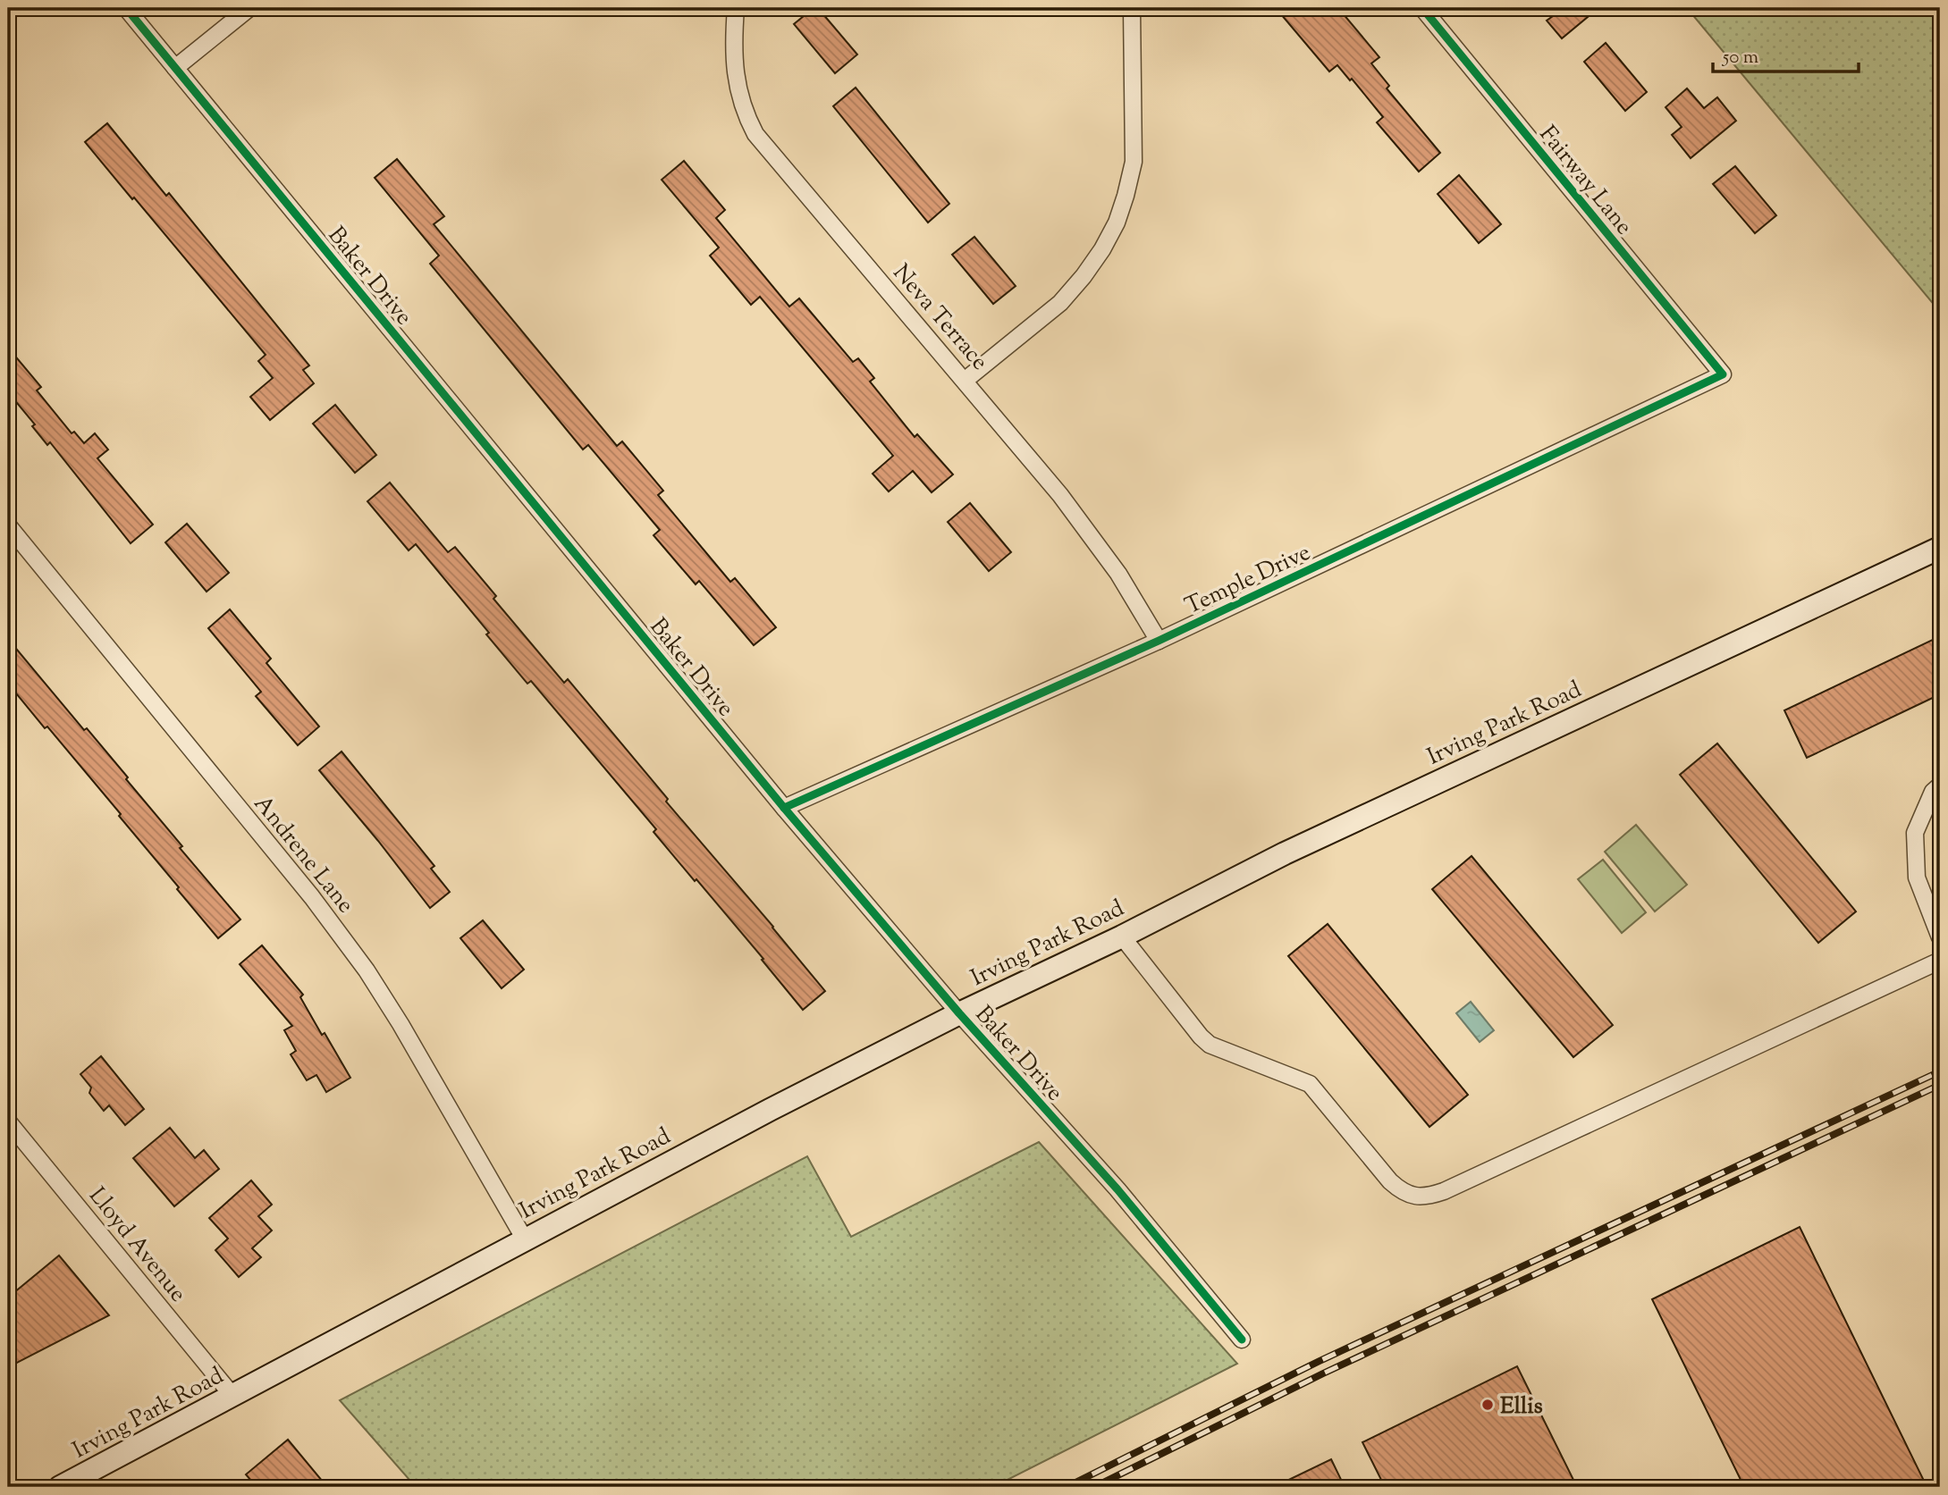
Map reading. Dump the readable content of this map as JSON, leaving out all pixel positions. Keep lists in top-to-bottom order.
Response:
{
  "streets": {
    "main road": ["Irving Park Road"],
    "street": [
      "Fairway Lane",
      "Baker Drive",
      "Neva Terrace",
      "Temple Drive",
      "Andrene Lane",
      "Lloyd Avenue"
    ]
  },
  "crossings": [
    ["Fairway Lane", "Temple Drive"],
    ["Baker Drive", "Temple Drive"],
    ["Baker Drive", "Irving Park Road"],
    ["Neva Terrace", "Temple Drive"],
    ["Irving Park Road", "Andrene Lane"],
    ["Irving Park Road", "Lloyd Avenue"]
  ],
  "places": ["Ellis"],
  "scale_bar": "50 m"
}
